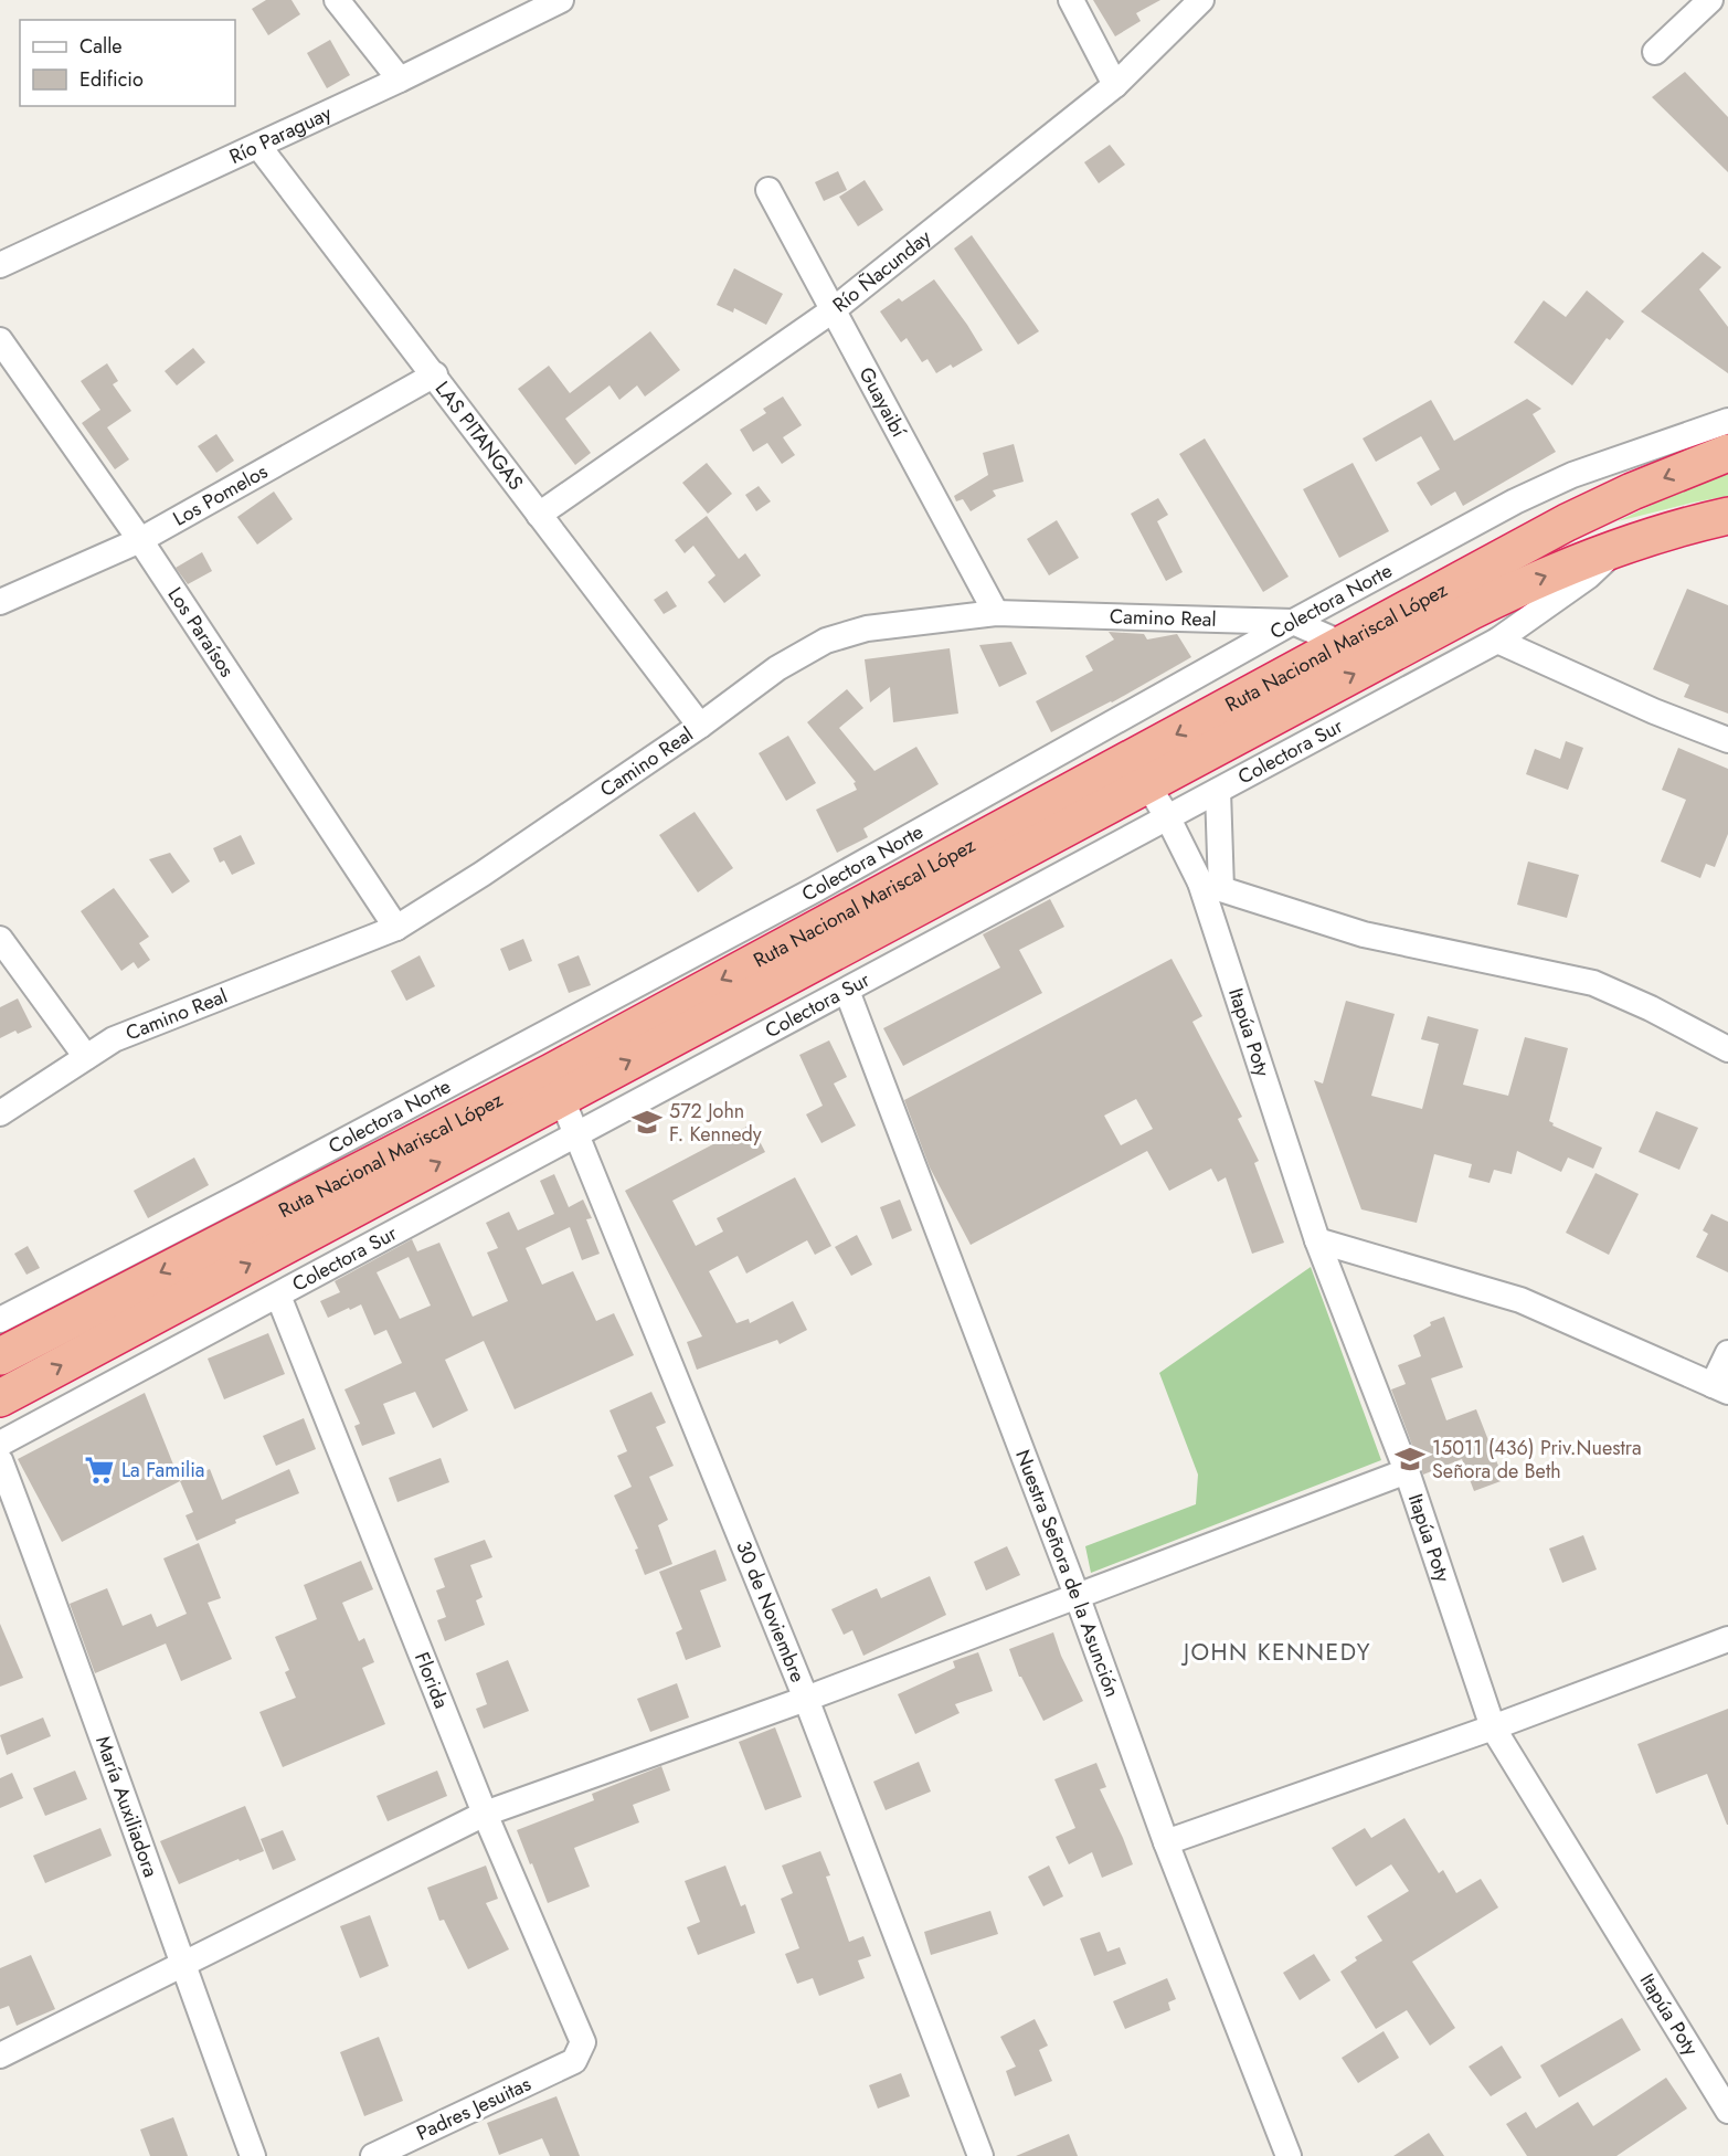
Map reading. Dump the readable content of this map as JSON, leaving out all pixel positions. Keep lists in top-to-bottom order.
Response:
{
  "streets": {
    "highway": ["Ruta Nacional Mariscal López"],
    "street": [
      "Río Paraguay",
      "Río Ñacunday",
      "Guayaibí",
      "LAS PITANGAS",
      "Los Pomelos",
      "Colectora Norte",
      "Camino Real",
      "Los Paraísos",
      "Colectora Sur",
      "Itapúa Poty",
      "Nuestra Señora de la Asunción",
      "30 de Noviembre",
      "Florida",
      "María Auxiliadora",
      "Padres Jesuitas"
    ]
  },
  "crossings": [
    ["Río Paraguay", "LAS PITANGAS"],
    ["Río Ñacunday", "Guayaibí"],
    ["Río Ñacunday", "LAS PITANGAS"],
    ["Guayaibí", "Camino Real"],
    ["LAS PITANGAS", "Los Pomelos"],
    ["LAS PITANGAS", "Camino Real"],
    ["Los Pomelos", "Los Paraísos"],
    ["Colectora Norte", "Camino Real"],
    ["Camino Real", "Los Paraísos"],
    ["Camino Real", "Ruta Nacional Mariscal López"],
    ["Ruta Nacional Mariscal López", "Colectora Sur"],
    ["Ruta Nacional Mariscal López", "Itapúa Poty"],
    ["Ruta Nacional Mariscal López", "30 de Noviembre"],
    ["Colectora Sur", "Itapúa Poty"],
    ["Colectora Sur", "Nuestra Señora de la Asunción"],
    ["Colectora Sur", "30 de Noviembre"],
    ["Colectora Sur", "Florida"],
    ["Florida", "Padres Jesuitas"]
  ],
  "districts": ["JOHN KENNEDY"],
  "places": {
    "school or university": ["572 John F. Kennedy", "15011 (436) Priv.Nuestra Señora de Beth"],
    "supermarket": ["La Familia"]
  },
  "legend": ["Calle", "Edificio"]
}
